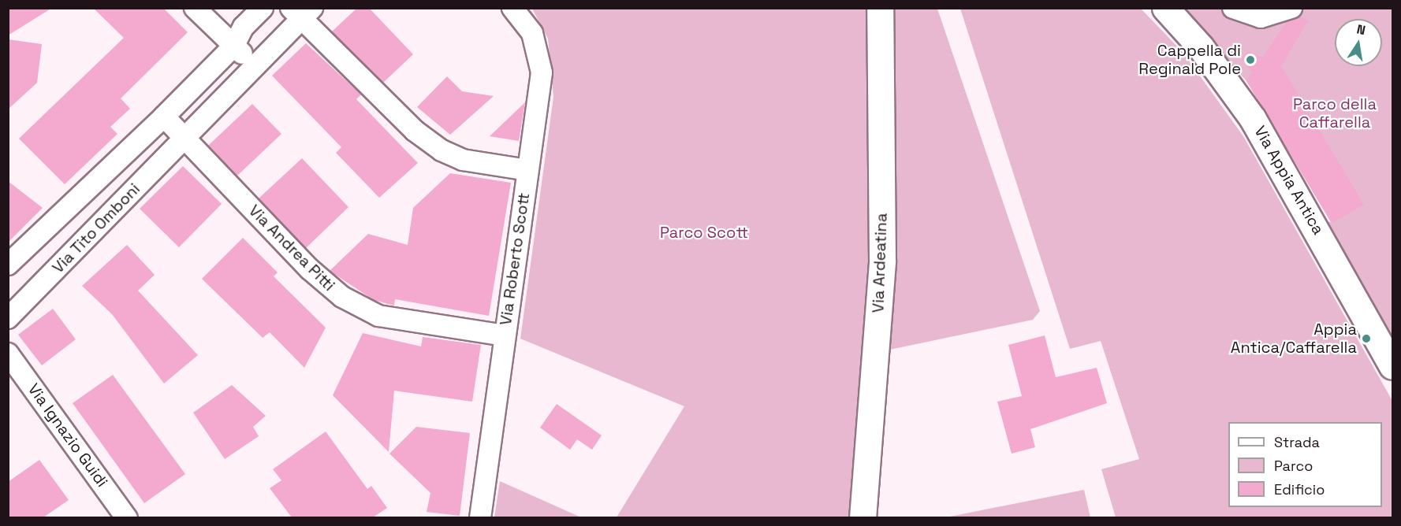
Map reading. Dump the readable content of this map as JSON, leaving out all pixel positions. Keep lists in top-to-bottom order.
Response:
{
  "streets": {
    "street": [
      "Via Appia Antica",
      "Via Tito Omboni",
      "Via Andrea Pitti",
      "Via Roberto Scott",
      "Via Ardeatina",
      "Via Ignazio Guidi"
    ]
  },
  "crossings": [
    ["Via Tito Omboni", "Via Andrea Pitti"],
    ["Via Andrea Pitti", "Via Roberto Scott"]
  ],
  "parks": ["Parco della Caffarella", "Parco Scott"],
  "places": ["Cappella di Reginald Pole", "Appia Antica/Caffarella"],
  "legend": ["Strada", "Parco", "Edificio"],
  "north": "top"
}
